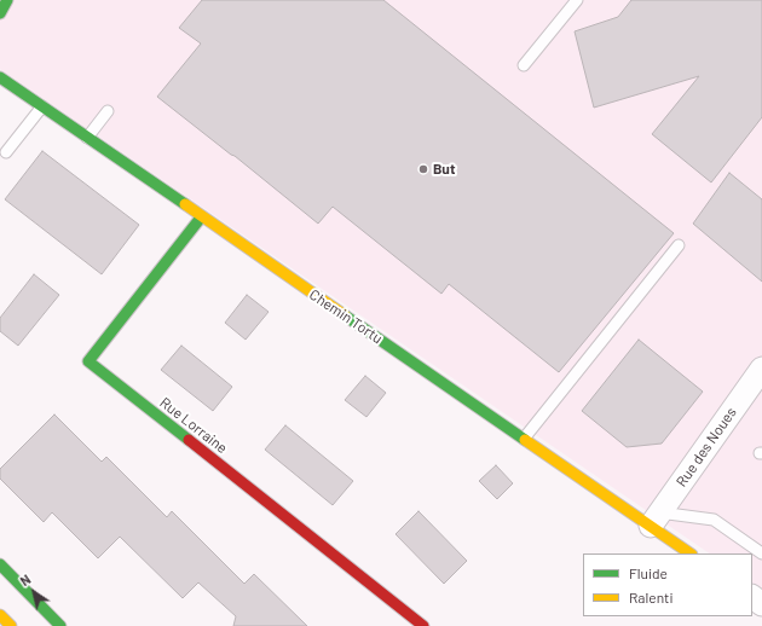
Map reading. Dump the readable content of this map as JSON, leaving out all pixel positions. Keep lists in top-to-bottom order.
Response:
{
  "streets": {
    "street": ["Chemin Tortu", "Rue Lorraine", "Rue des Noues"]
  },
  "crossings": [
    ["Chemin Tortu", "Rue Lorraine"],
    ["Chemin Tortu", "Rue des Noues"]
  ],
  "places": ["But"],
  "legend": ["Fluide", "Ralenti"],
  "north": "top left"
}
